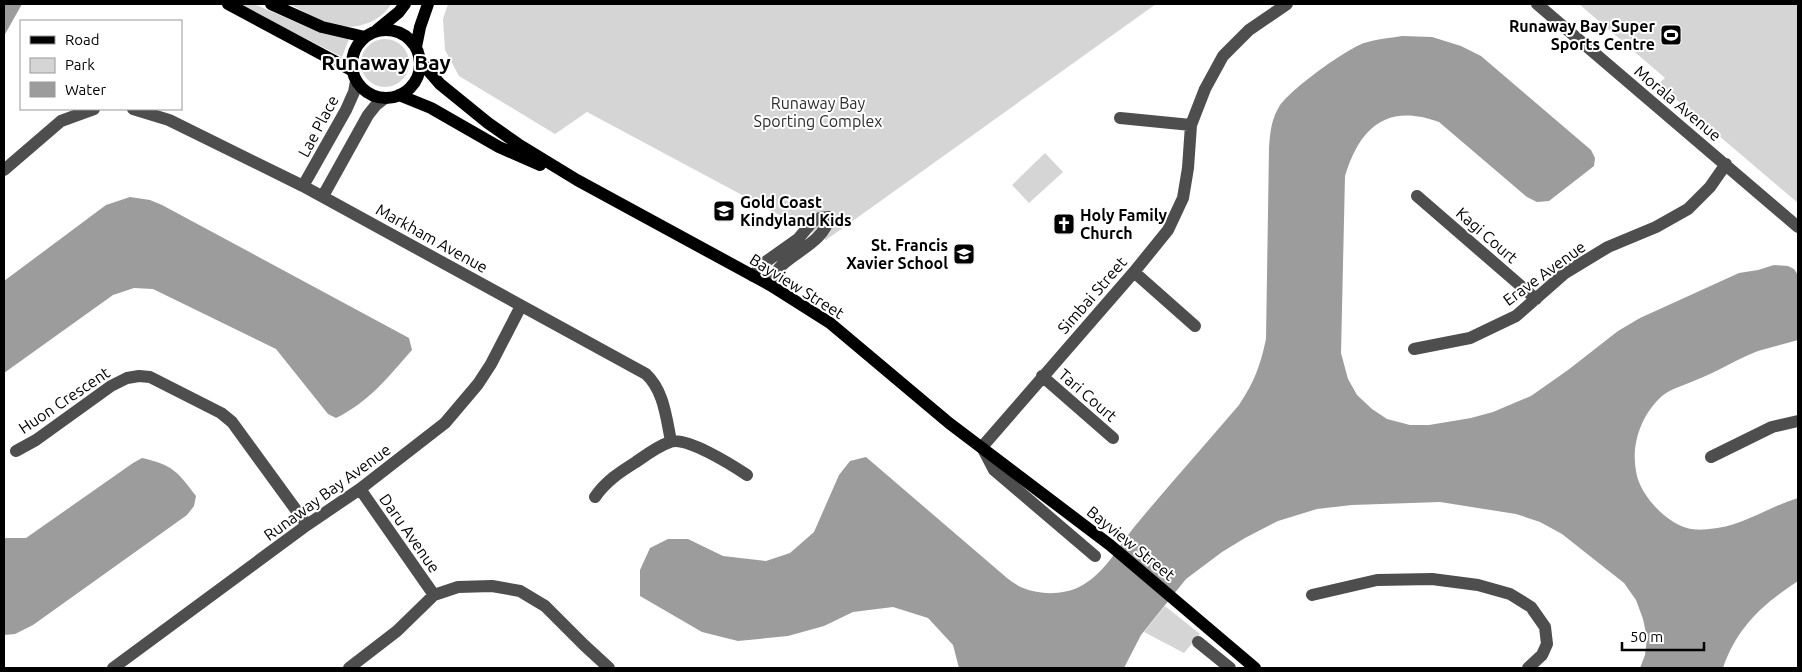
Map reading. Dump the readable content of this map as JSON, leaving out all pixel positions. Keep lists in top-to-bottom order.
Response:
{
  "streets": {
    "main road": ["Bayview Street"],
    "street": [
      "Morala Avenue",
      "Lae Place",
      "Kagi Court",
      "Markham Avenue",
      "Erave Avenue",
      "Simbai Street",
      "Tari Court",
      "Huon Crescent",
      "Runaway Bay Avenue",
      "Daru Avenue"
    ]
  },
  "crossings": [
    ["Morala Avenue", "Erave Avenue"],
    ["Lae Place", "Markham Avenue"],
    ["Lae Place", "Bayview Street"],
    ["Kagi Court", "Erave Avenue"],
    ["Markham Avenue", "Runaway Bay Avenue"],
    ["Bayview Street", "Simbai Street"],
    ["Simbai Street", "Tari Court"],
    ["Huon Crescent", "Runaway Bay Avenue"],
    ["Runaway Bay Avenue", "Daru Avenue"]
  ],
  "districts": ["Runaway Bay"],
  "parks": ["Runaway Bay Sporting Complex"],
  "places": {
    "sports": ["Runaway Bay Super Sports Centre"],
    "school or university": ["Gold Coast Kindyland Kids", "St. Francis Xavier School"],
    "church": ["Holy Family Church"]
  },
  "legend": ["Road", "Park", "Water"],
  "scale_bar": "50 m"
}
